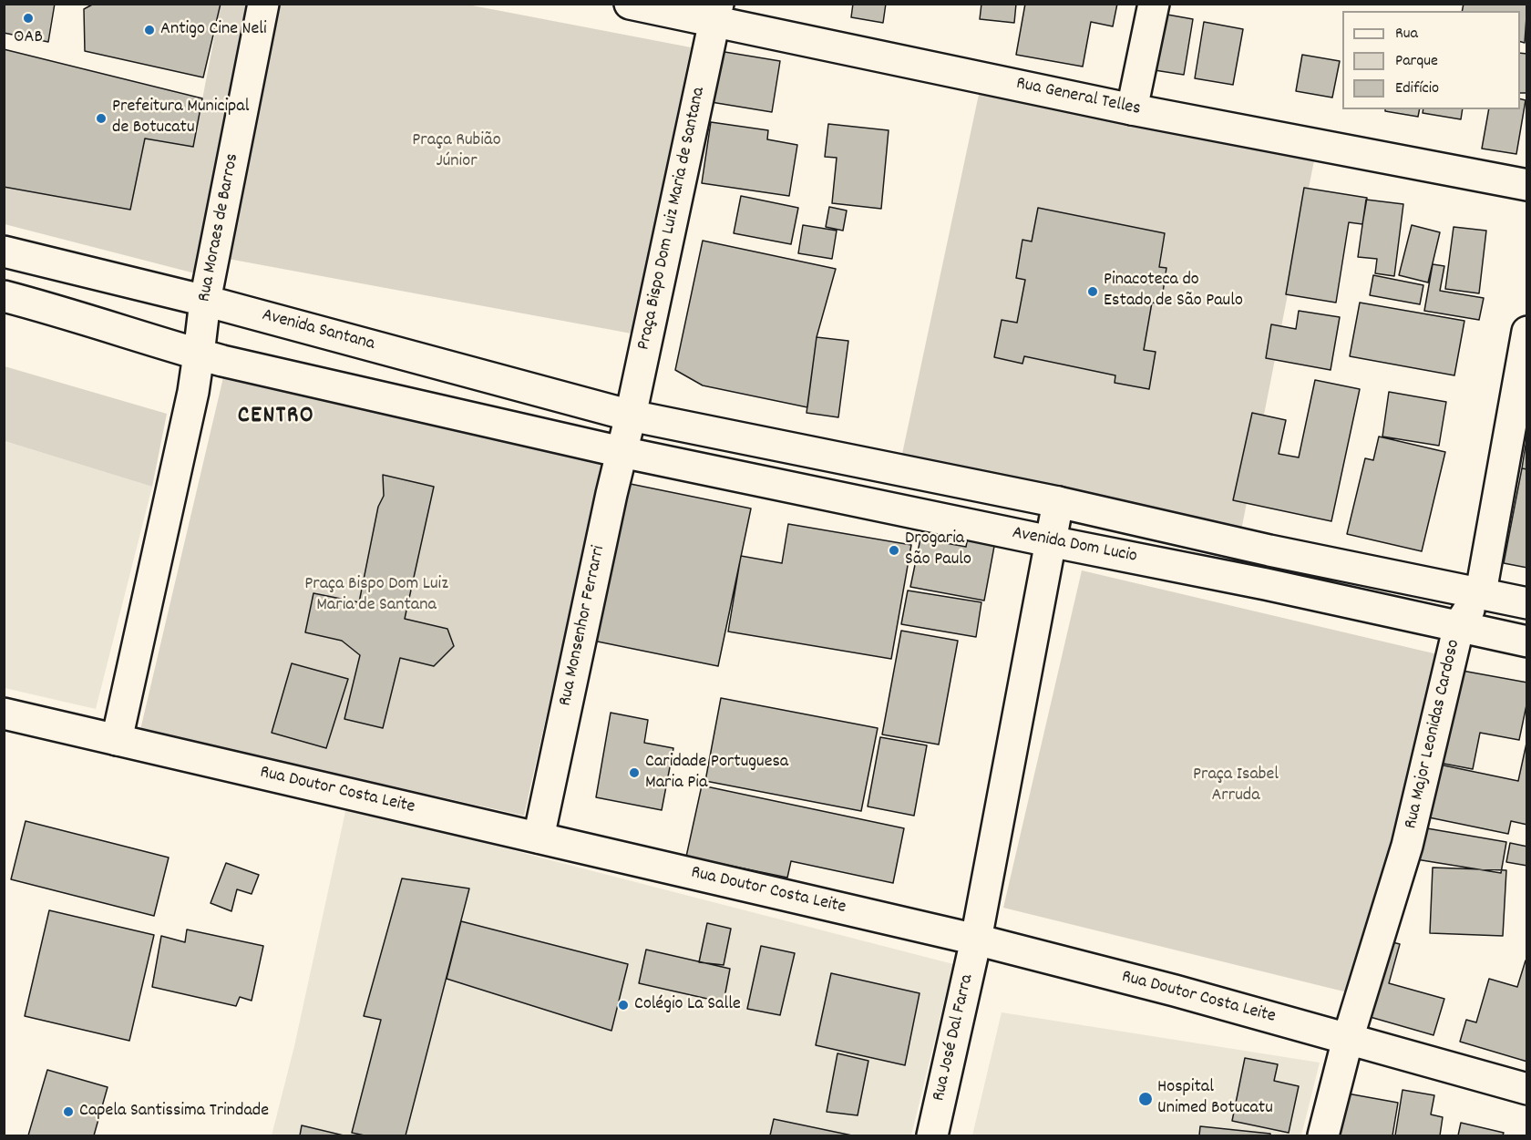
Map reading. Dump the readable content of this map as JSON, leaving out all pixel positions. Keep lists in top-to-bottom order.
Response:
{
  "streets": {
    "street": [
      "Rua General Telles",
      "Praça Bispo Dom Luiz Maria de Santana",
      "Rua Moraes de Barros",
      "Avenida Santana",
      "Avenida Dom Lucio",
      "Rua Monsenhor Ferrarri",
      "Rua Major Leonidas Cardoso",
      "Rua Doutor Costa Leite",
      "Rua José Dal Farra"
    ]
  },
  "crossings": [
    ["Rua General Telles", "Praça Bispo Dom Luiz Maria de Santana"],
    ["Praça Bispo Dom Luiz Maria de Santana", "Avenida Santana"],
    ["Praça Bispo Dom Luiz Maria de Santana", "Avenida Dom Lucio"],
    ["Praça Bispo Dom Luiz Maria de Santana", "Rua Monsenhor Ferrarri"],
    ["Rua Moraes de Barros", "Avenida Santana"],
    ["Avenida Santana", "Avenida Dom Lucio"],
    ["Avenida Santana", "Rua Monsenhor Ferrarri"],
    ["Avenida Dom Lucio", "Rua Monsenhor Ferrarri"],
    ["Avenida Dom Lucio", "Rua Major Leonidas Cardoso"],
    ["Rua Monsenhor Ferrarri", "Rua Doutor Costa Leite"],
    ["Rua Major Leonidas Cardoso", "Rua Doutor Costa Leite"],
    ["Rua Doutor Costa Leite", "Rua José Dal Farra"]
  ],
  "districts": ["CENTRO"],
  "parks": ["Praça Rubião Júnior", "Praça Bispo Dom Luiz Maria de Santana", "Praça Isabel Arruda"],
  "places": [
    "OAB",
    "Antigo Cine Neli",
    "Prefeitura Municipal de Botucatu",
    "Pinacoteca do Estado de São Paulo",
    "Drogaria São Paulo",
    "Caridade Portuguesa Maria Pia",
    "Colégio La Salle",
    "Hospital Unimed Botucatu",
    "Capela Santissima Trindade"
  ],
  "legend": ["Rua", "Parque", "Edifício"]
}
